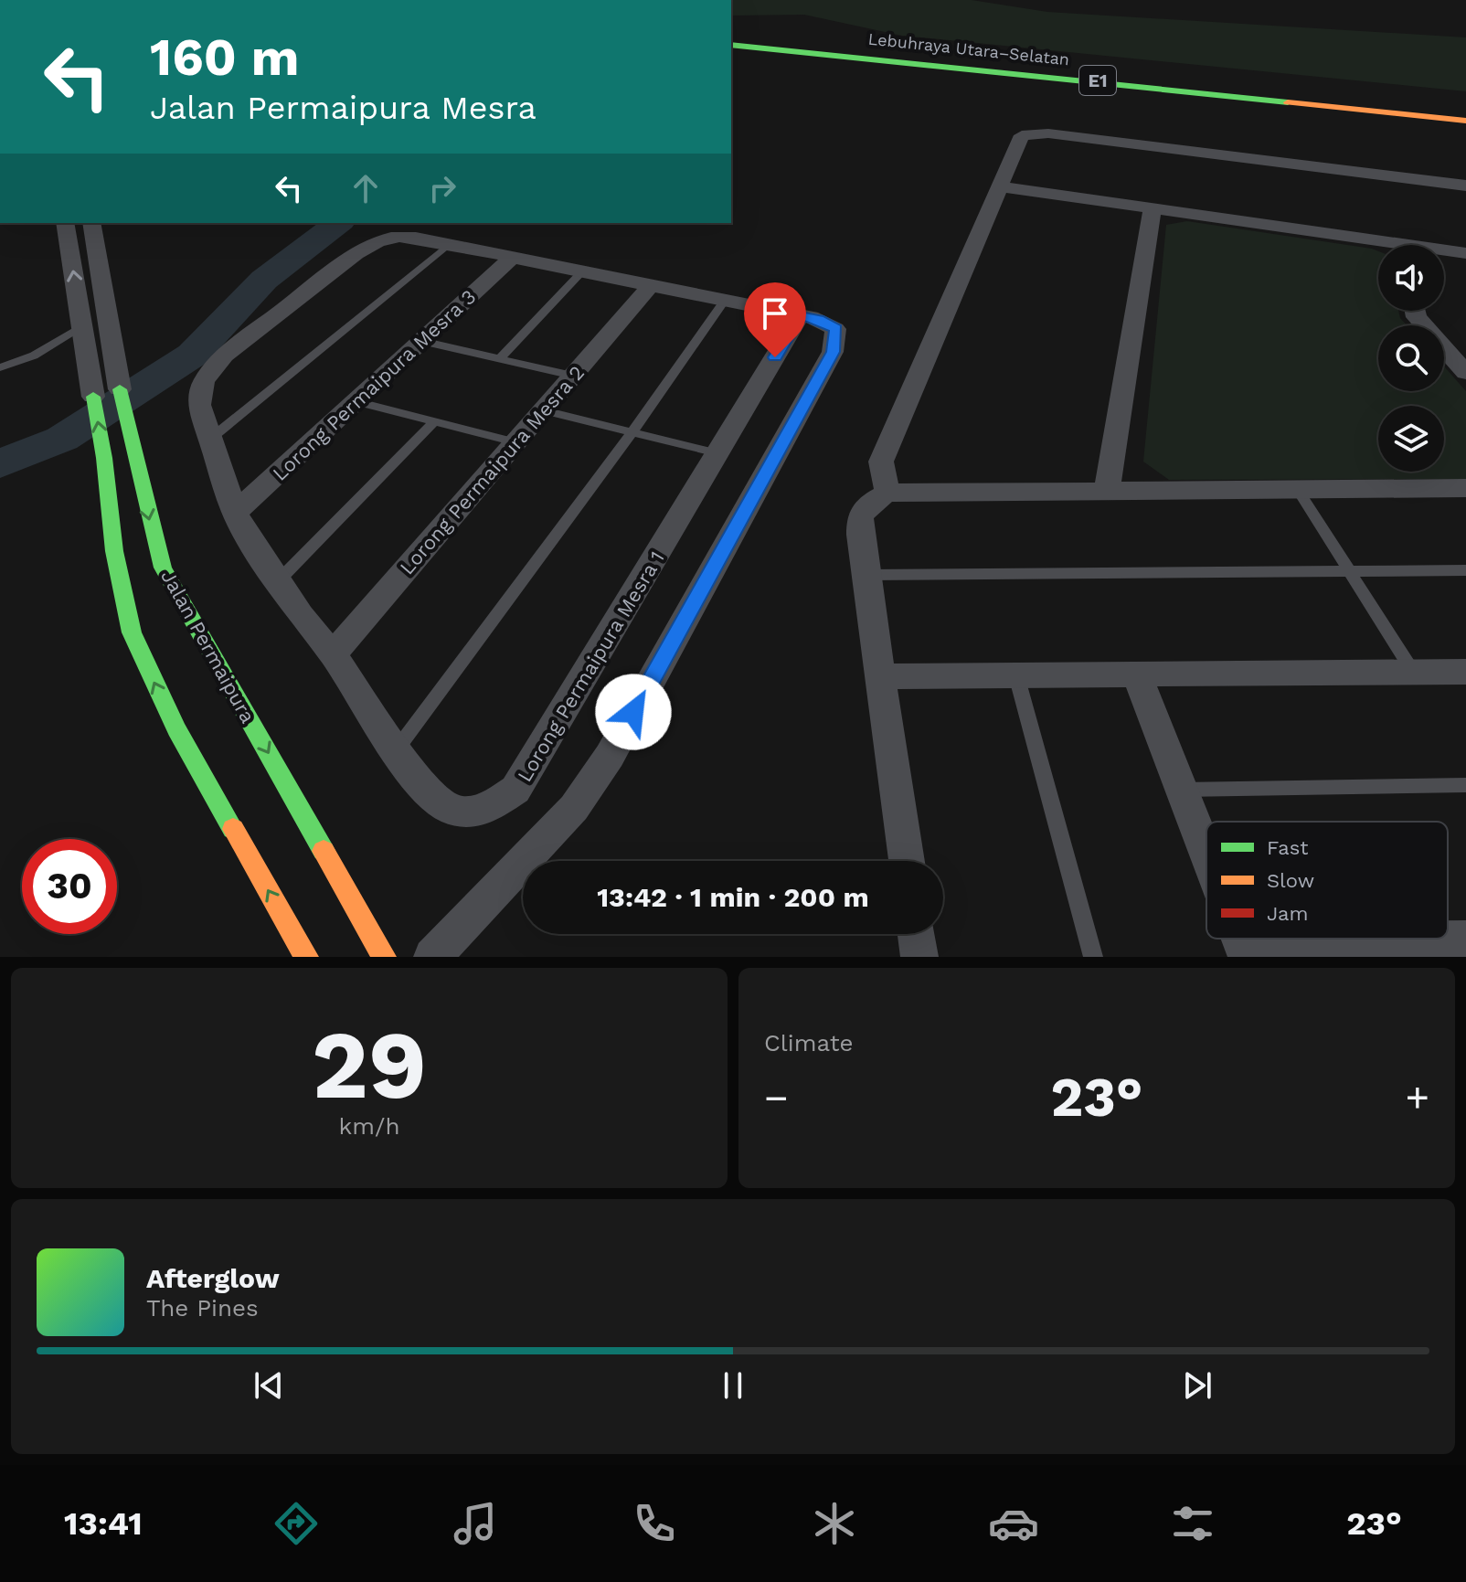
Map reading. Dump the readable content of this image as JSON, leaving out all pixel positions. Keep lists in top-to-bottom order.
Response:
{
  "streets": {
    "main road": ["Lebuhraya Utara–Selatan", "E1", "Jalan Permaipura"],
    "street": ["Lorong Permaipura Mesra 3", "Lorong Permaipura Mesra 2", "Lorong Permaipura Mesra 1"]
  },
  "crossings": [
    ["Lorong Permaipura Mesra 3", "Lorong Permaipura Mesra 1"],
    ["Lorong Permaipura Mesra 2", "Lorong Permaipura Mesra 1"]
  ],
  "one_way": ["Jalan Permaipura"],
  "legend": ["Fast", "Slow", "Jam"],
  "page": {
    "turn": ["160 m", "Jalan Permaipura Mesra"],
    "limit": "30",
    "trip": "13:42 · 1 min · 200 m",
    "tile": [
      ["29", "km/h"],
      "Climate"
    ],
    "heat": ["−", "23°", "+"],
    "song": ["Afterglow", "The Pines"],
    "tabs": ["13:41", "23°"]
  }
}
